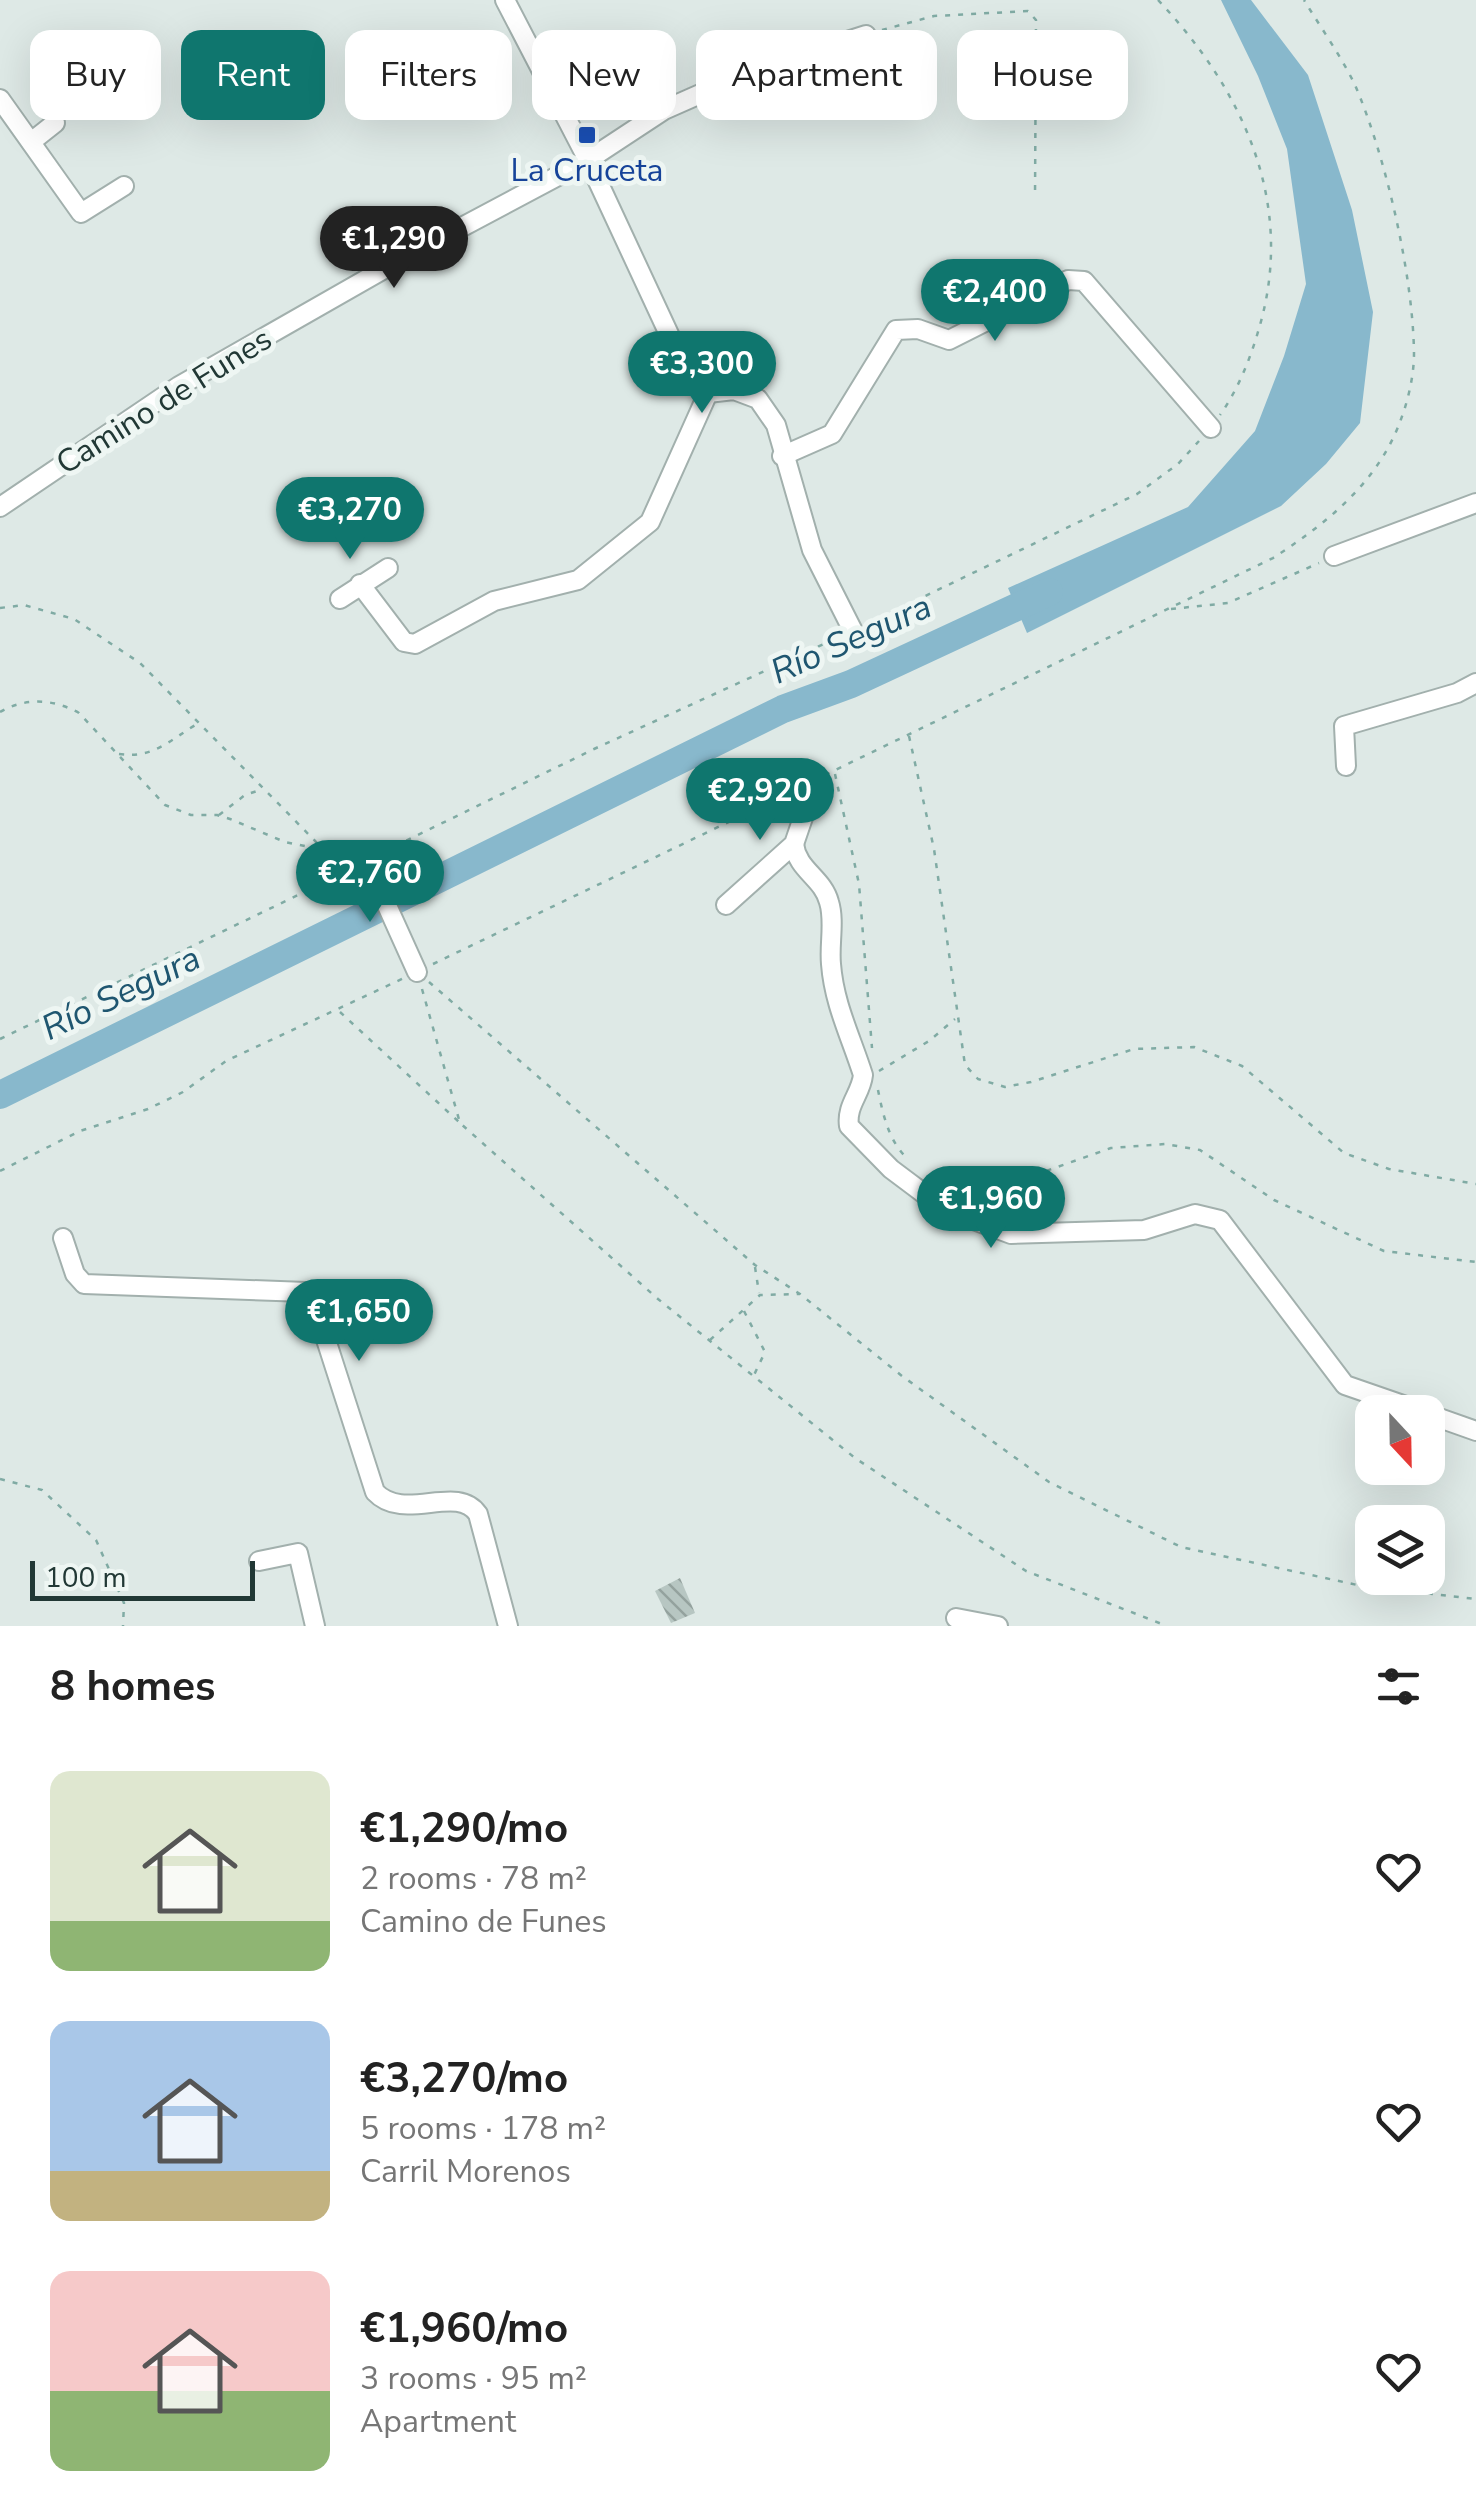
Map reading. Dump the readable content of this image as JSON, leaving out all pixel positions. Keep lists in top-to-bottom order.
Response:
{
  "streets": {
    "street": ["Camino de Funes"]
  },
  "water": ["Río Segura"],
  "places": {
    "transit": ["La Cruceta"]
  },
  "scale_bar": "100 m",
  "north": "bottom",
  "page": {
    "chip": [
      "Buy",
      "Rent",
      "Filters",
      "New",
      "Apartment",
      "House"
    ],
    "price": [
      "€1,290",
      "€2,400",
      "€3,300",
      "€3,270",
      "€2,920",
      "€2,760",
      "€1,960",
      "€1,650"
    ],
    "scale": "100 m",
    "heading": "8 homes",
    "list": [
      {
        "name": "€1,290/mo",
        "note": "2 rooms · 78 m² · Camino de Funes"
      },
      {
        "name": "€3,270/mo",
        "note": "5 rooms · 178 m² · Carril Morenos"
      },
      {
        "name": "€1,960/mo",
        "note": "3 rooms · 95 m² · Apartment"
      }
    ]
  }
}
